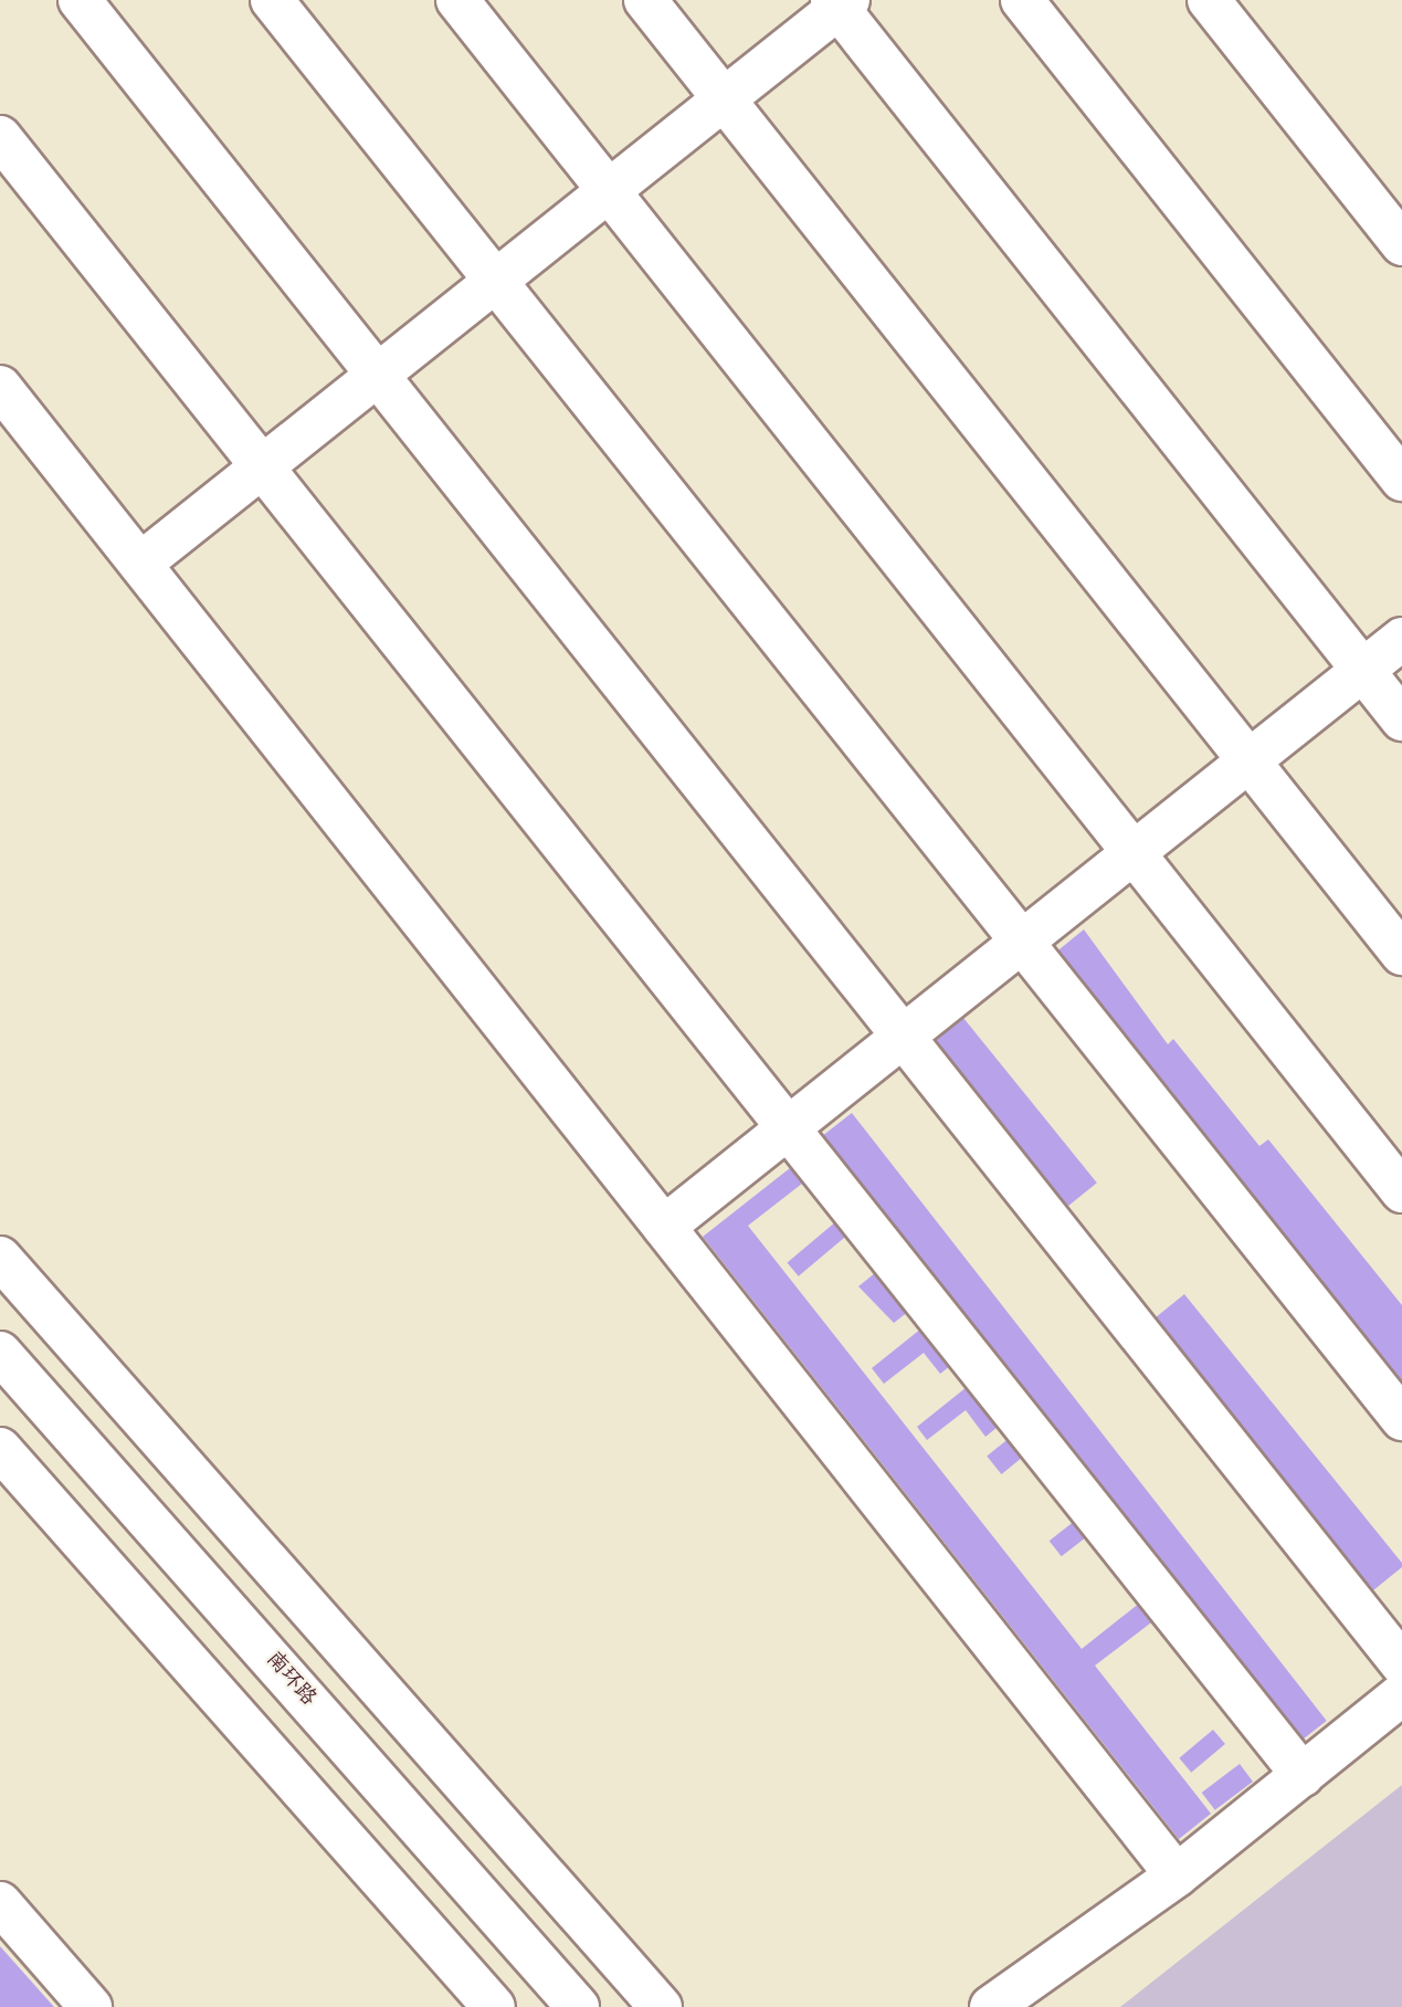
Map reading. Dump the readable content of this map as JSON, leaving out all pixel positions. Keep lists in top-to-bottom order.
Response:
{
  "streets": {
    "street": ["南环路"]
  }
}
